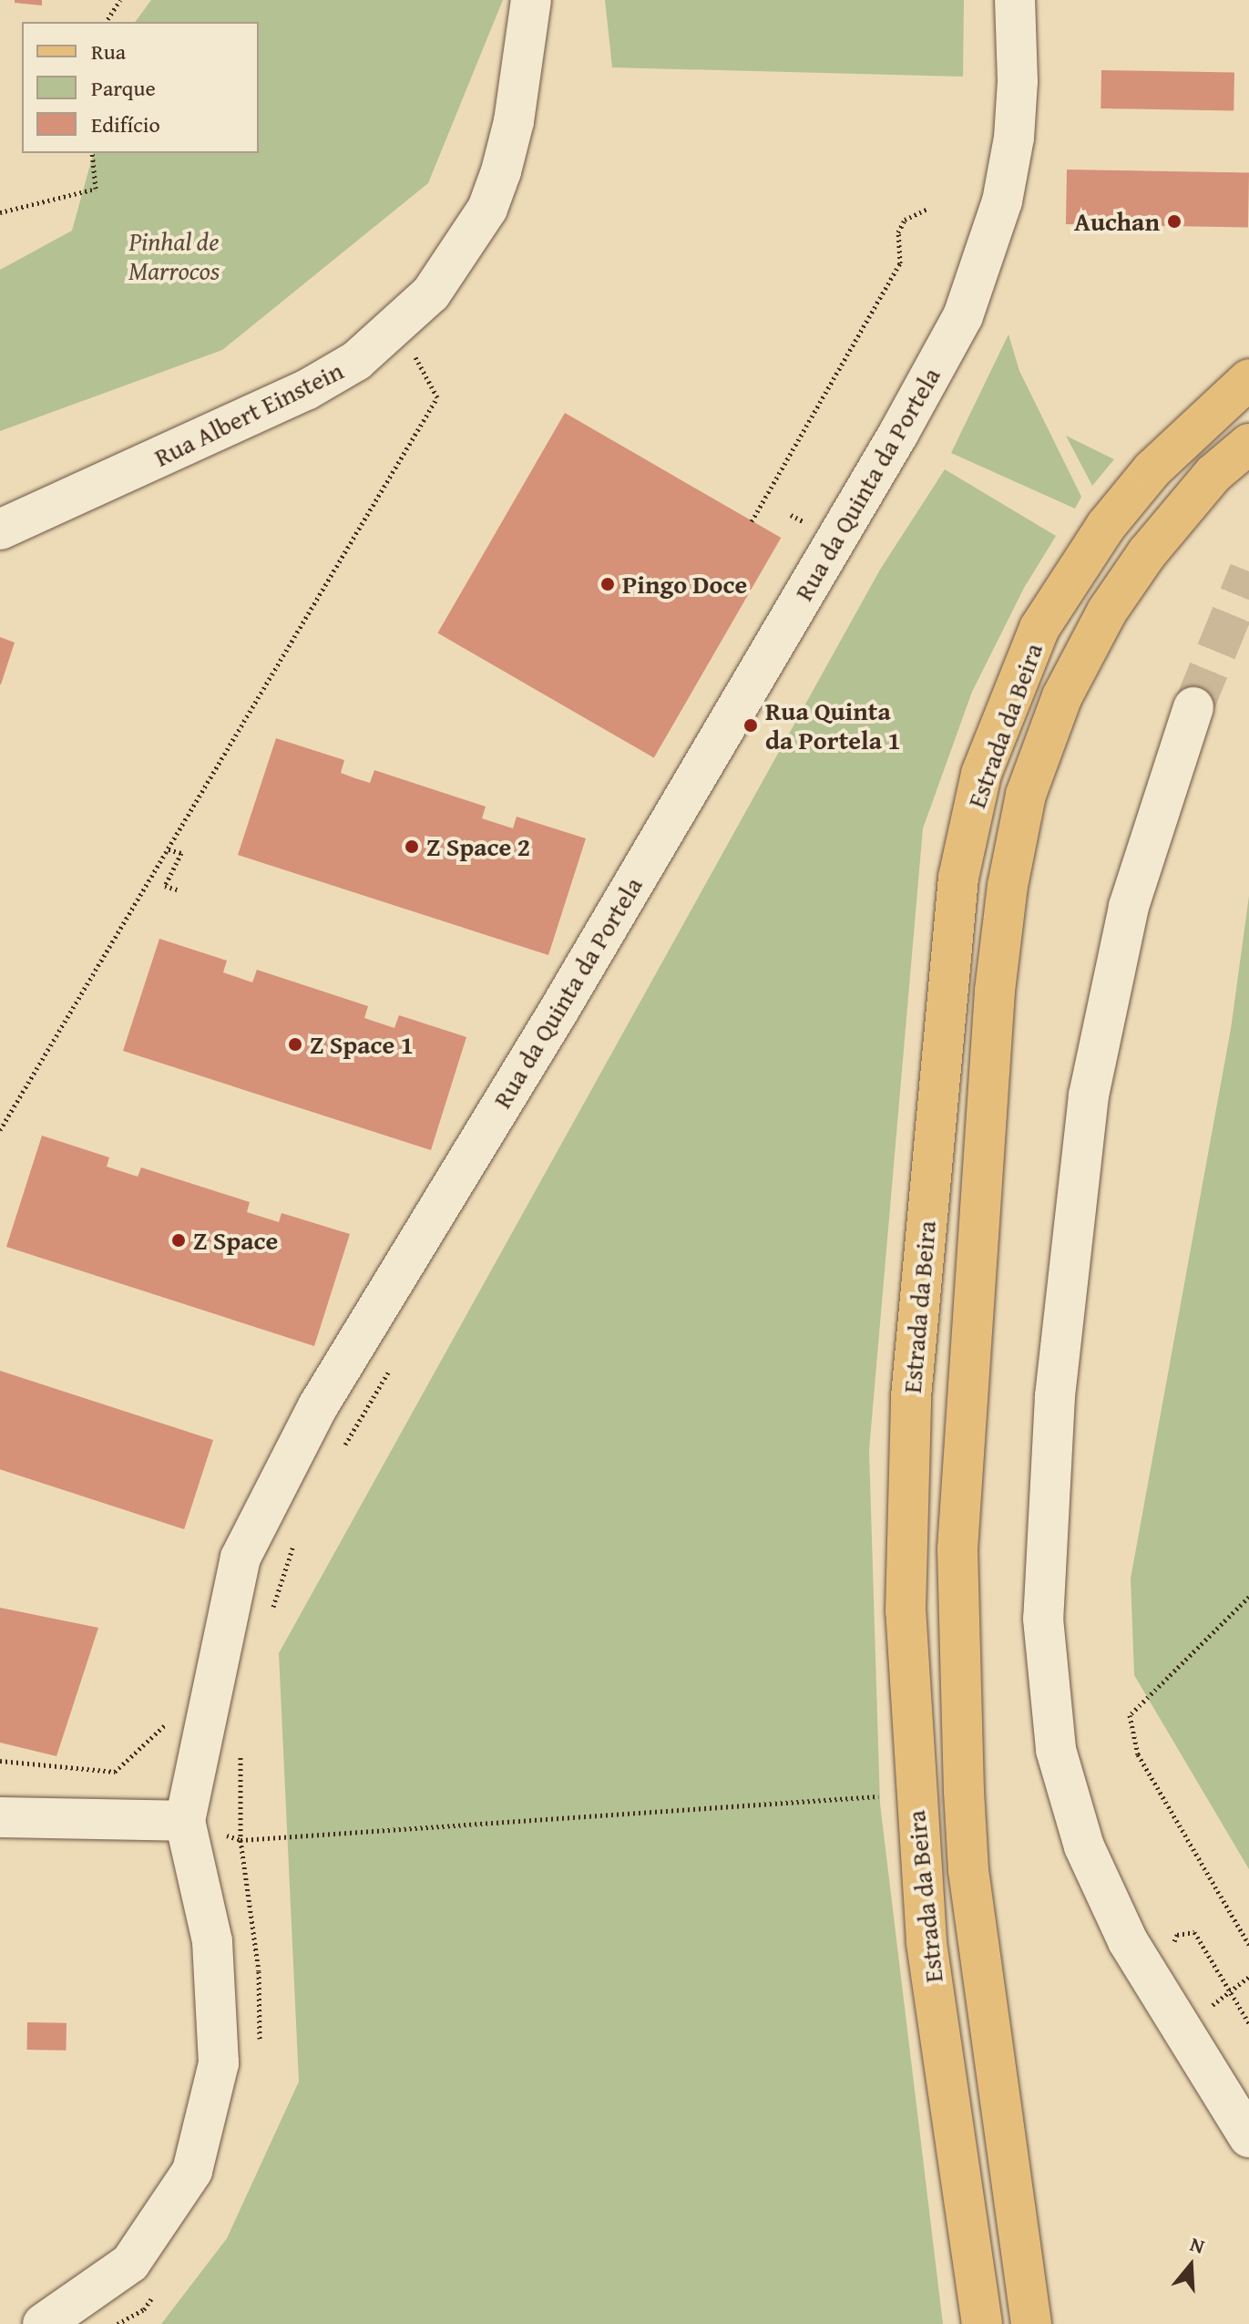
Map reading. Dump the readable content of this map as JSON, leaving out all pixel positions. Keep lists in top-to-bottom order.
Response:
{
  "streets": {
    "main road": ["Estrada da Beira"],
    "street": ["Rua Albert Einstein", "Rua da Quinta da Portela"]
  },
  "parks": ["Pinhal de Marrocos"],
  "places": [
    "Auchan",
    "Pingo Doce",
    "Rua Quinta da Portela 1",
    "Z Space 2",
    "Z Space 1",
    "Z Space"
  ],
  "legend": ["Rua", "Parque", "Edifício"],
  "north": "top"
}
